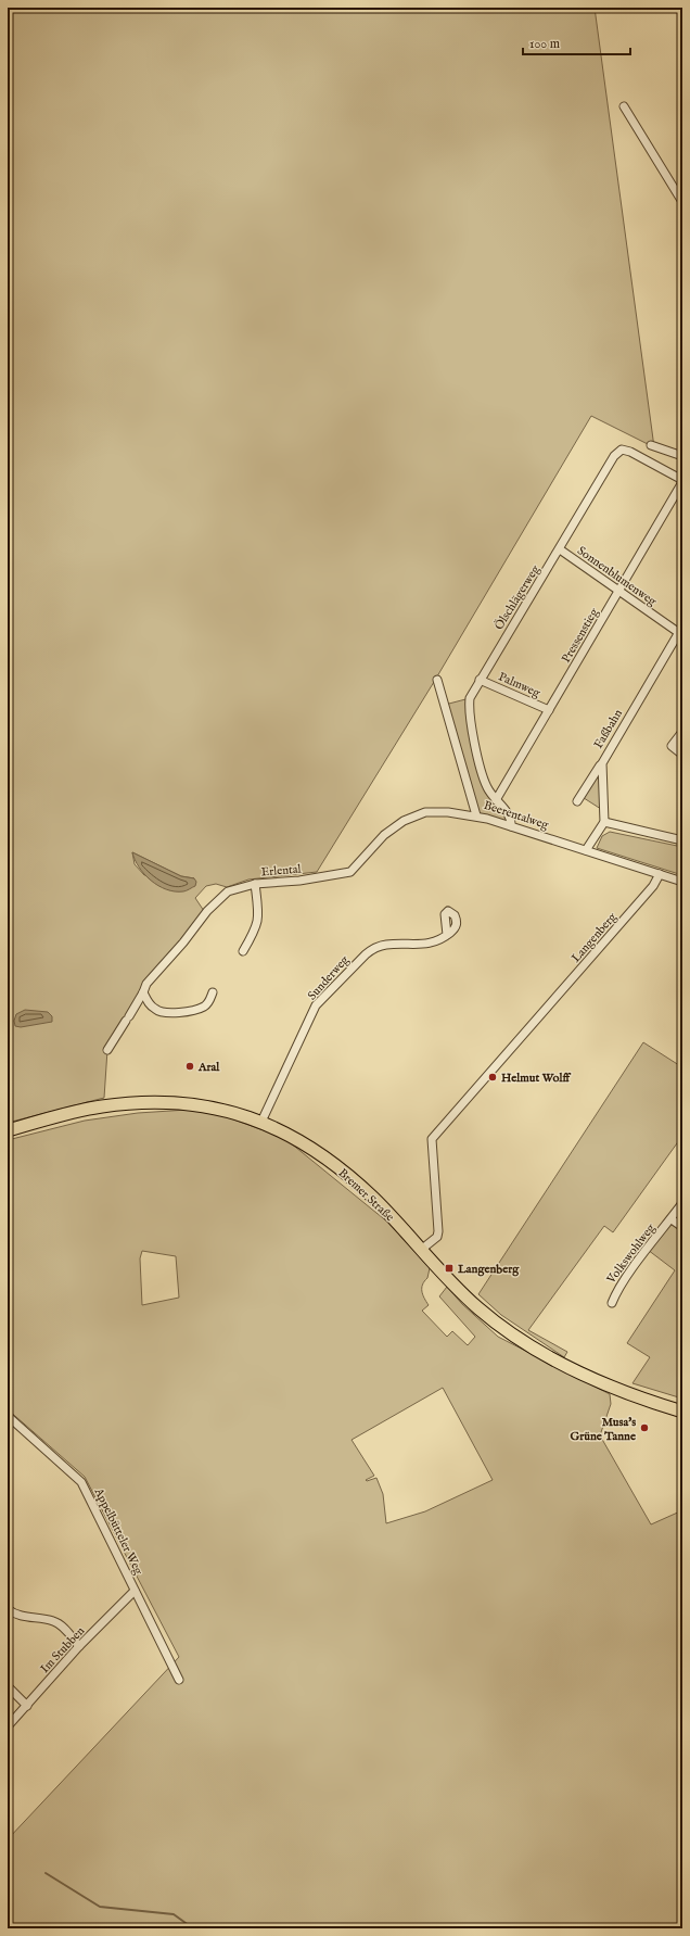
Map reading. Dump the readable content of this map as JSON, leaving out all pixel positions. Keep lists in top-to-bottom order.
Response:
{
  "streets": {
    "main road": ["Bremer Straße"],
    "street": [
      "Sonnenblumenweg",
      "Ölschlägerweg",
      "Pressenstieg",
      "Palmweg",
      "Faßbahn",
      "Beerentalweg",
      "Erlental",
      "Langenberg",
      "Sunderweg",
      "Volkswohlweg",
      "Appelbütteler Weg",
      "Im Stubben"
    ]
  },
  "crossings": [
    ["Sonnenblumenweg", "Ölschlägerweg"],
    ["Sonnenblumenweg", "Pressenstieg"],
    ["Sonnenblumenweg", "Faßbahn"],
    ["Ölschlägerweg", "Pressenstieg"],
    ["Ölschlägerweg", "Palmweg"],
    ["Ölschlägerweg", "Beerentalweg"],
    ["Pressenstieg", "Palmweg"],
    ["Beerentalweg", "Erlental"],
    ["Beerentalweg", "Langenberg"],
    ["Langenberg", "Bremer Straße"],
    ["Sunderweg", "Bremer Straße"],
    ["Appelbütteler Weg", "Im Stubben"]
  ],
  "places": {
    "other": ["Aral", "Helmut Wolff", "Musa's Grüne Tanne"],
    "transit": ["Langenberg"]
  },
  "scale_bar": "100 m"
}
